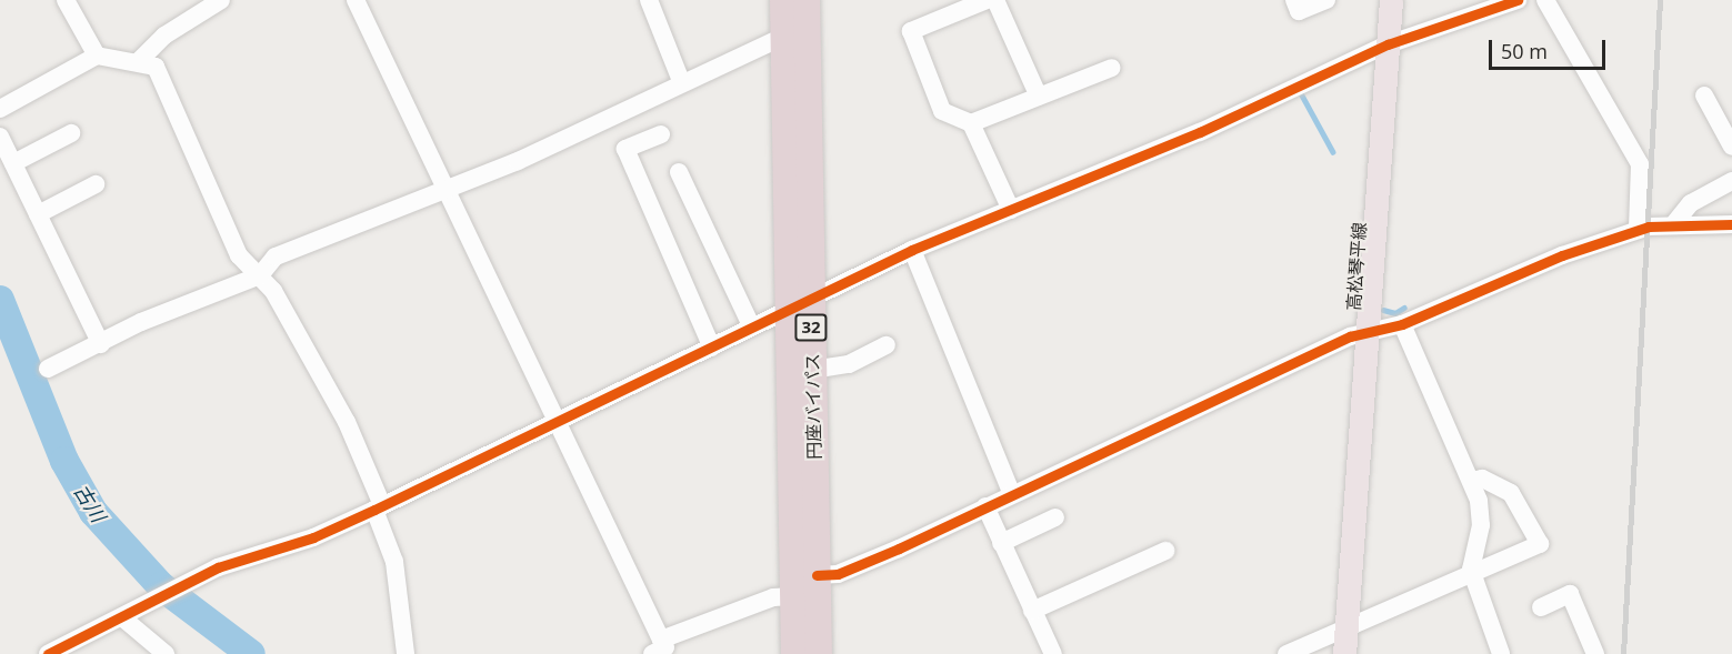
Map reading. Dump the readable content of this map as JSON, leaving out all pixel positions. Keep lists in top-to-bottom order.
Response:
{
  "streets": {
    "highway": ["32", "円座バイパス"],
    "main road": ["高松琴平線"]
  },
  "water": ["古川"],
  "scale_bar": "50 m"
}
